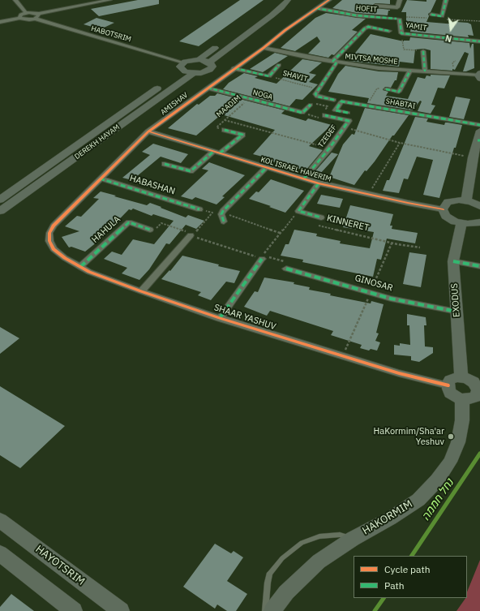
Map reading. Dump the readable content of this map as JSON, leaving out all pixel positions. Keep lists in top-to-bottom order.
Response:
{
  "streets": {
    "street": [
      "HOFIT",
      "YAMIT",
      "HABOTSRIM",
      "MIVTSA MOSHE",
      "SHAVIT",
      "NOGA",
      "AMISHAV",
      "SHABTAI",
      "MAADIM",
      "TZEDEF",
      "DEREKH HAYAM",
      "KOL ISRAEL HAVERIM",
      "HABASHAN",
      "KINNERET",
      "HAHULA",
      "GINOSAR",
      "EXODUS",
      "SHAAR YASHUV",
      "HAKORMIM",
      "HAYOTSRIM"
    ]
  },
  "crossings": [
    ["HOFIT", "YAMIT"],
    ["HOFIT", "AMISHAV"],
    ["HABOTSRIM", "DEREKH HAYAM"],
    ["MIVTSA MOSHE", "AMISHAV"],
    ["MIVTSA MOSHE", "SHABTAI"],
    ["SHAVIT", "AMISHAV"],
    ["NOGA", "AMISHAV"],
    ["NOGA", "MAADIM"],
    ["AMISHAV", "KOL ISRAEL HAVERIM"],
    ["AMISHAV", "HABASHAN"],
    ["AMISHAV", "SHAAR YASHUV"],
    ["MAADIM", "KOL ISRAEL HAVERIM"],
    ["TZEDEF", "KOL ISRAEL HAVERIM"],
    ["HAHULA", "SHAAR YASHUV"],
    ["GINOSAR", "EXODUS"],
    ["EXODUS", "SHAAR YASHUV"],
    ["EXODUS", "HAKORMIM"],
    ["SHAAR YASHUV", "HAKORMIM"]
  ],
  "water": ["נחל חממה"],
  "places": ["HaKormim/Sha'ar Yeshuv"],
  "legend": ["Cycle path", "Path"],
  "north": "bottom"
}
